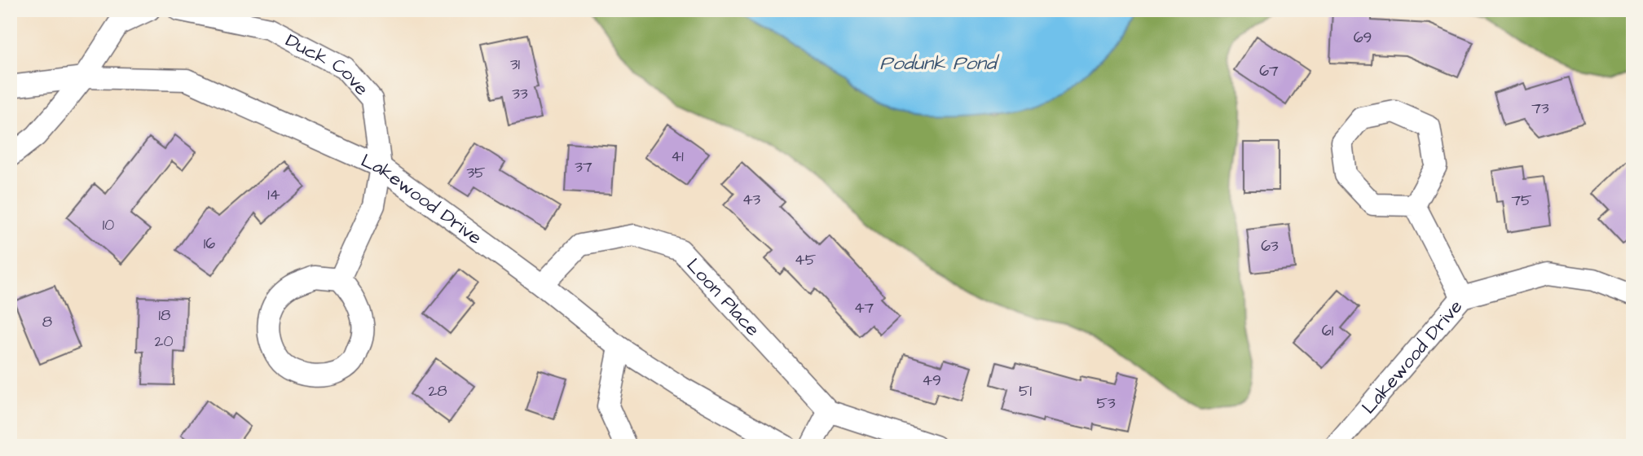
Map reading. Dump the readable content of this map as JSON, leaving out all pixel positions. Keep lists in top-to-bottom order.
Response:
{
  "streets": {
    "street": ["Duck Cove", "Lakewood Drive", "Loon Place"]
  },
  "crossings": [
    ["Duck Cove", "Lakewood Drive"],
    ["Lakewood Drive", "Loon Place"]
  ],
  "water": ["Podunk Pond"],
  "house_numbers": [
    "69",
    "31",
    "67",
    "33",
    "73",
    "41",
    "37",
    "35",
    "14",
    "43",
    "75",
    "10",
    "16",
    "63",
    "45",
    "47",
    "18",
    "8",
    "61",
    "20",
    "49",
    "28",
    "51",
    "53"
  ]
}
